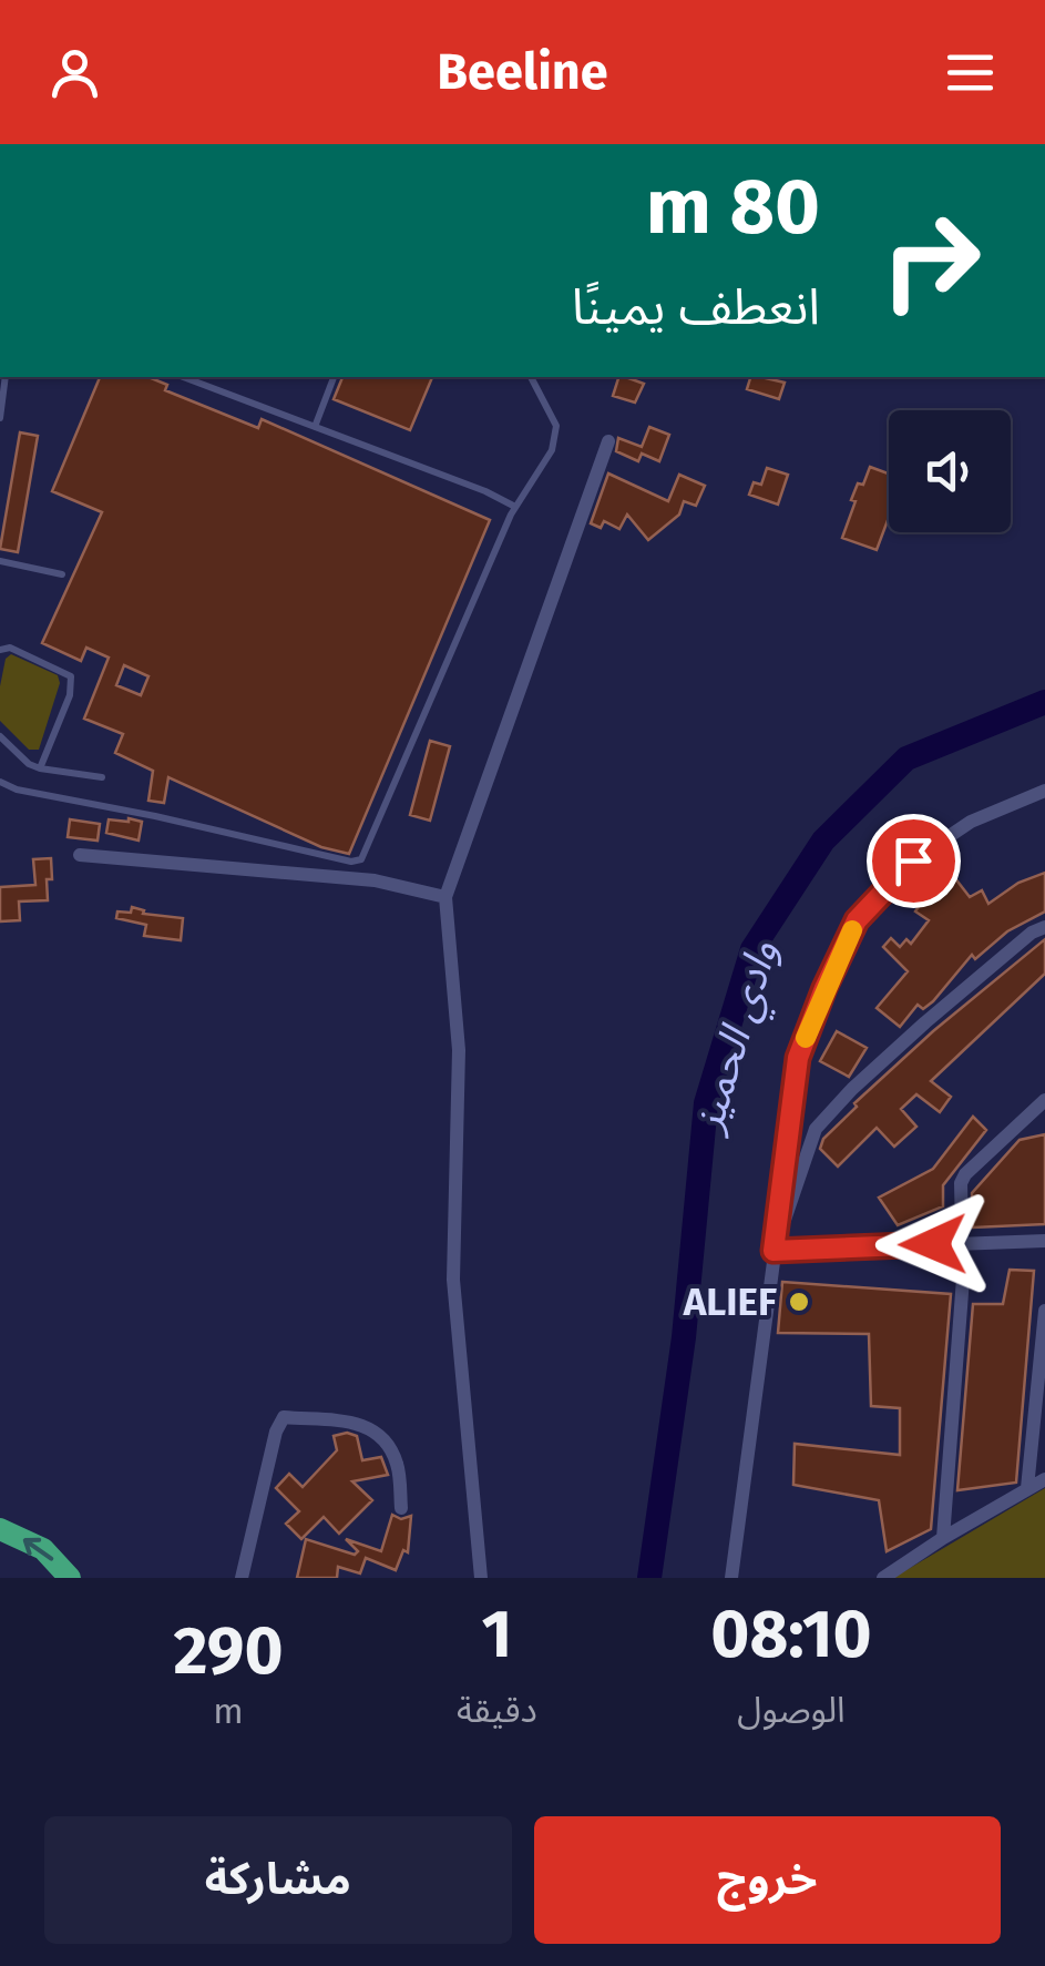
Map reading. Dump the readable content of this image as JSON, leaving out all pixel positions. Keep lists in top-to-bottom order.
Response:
{
  "water": ["وادي الحميز"],
  "places": ["ALIEF"],
  "page": {
    "header": "Beeline",
    "turn": ["80 m", "انعطف يمينًا"],
    "eta": [
      "08:10",
      "الوصول",
      "1",
      "دقيقة",
      "290",
      "m"
    ],
    "buttons": ["خروج", "مشاركة"]
  }
}
